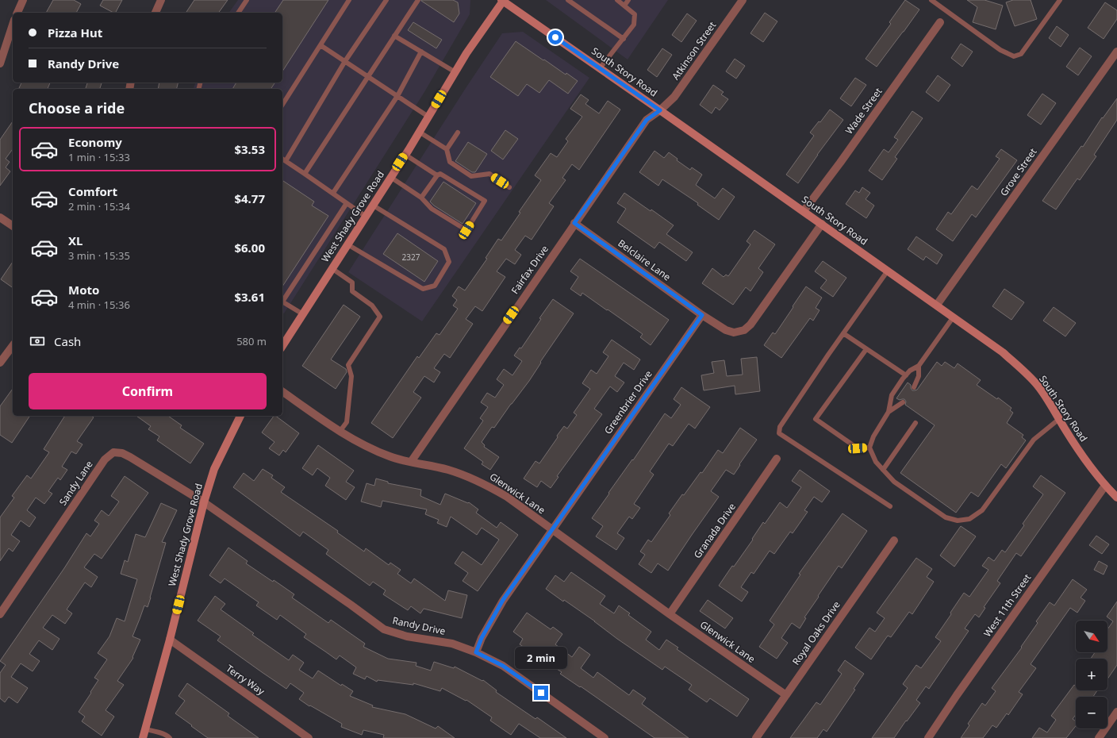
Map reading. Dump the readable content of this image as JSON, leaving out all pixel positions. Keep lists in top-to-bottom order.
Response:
{
  "streets": {
    "main road": ["South Story Road", "West Shady Grove Road"],
    "street": [
      "Atkinson Street",
      "Wade Street",
      "Grove Street",
      "Belclaire Lane",
      "Fairfax Drive",
      "Greenbrier Drive",
      "Sandy Lane",
      "Glenwick Lane",
      "Granada Drive",
      "West 11th Street",
      "Randy Drive",
      "Royal Oaks Drive",
      "Terry Way"
    ]
  },
  "crossings": [
    ["Atkinson Street", "South Story Road"],
    ["Atkinson Street", "Fairfax Drive"],
    ["South Story Road", "Wade Street"],
    ["South Story Road", "Grove Street"],
    ["South Story Road", "West Shady Grove Road"],
    ["South Story Road", "Fairfax Drive"],
    ["South Story Road", "West 11th Street"],
    ["West Shady Grove Road", "Sandy Lane"],
    ["West Shady Grove Road", "Randy Drive"],
    ["West Shady Grove Road", "Terry Way"],
    ["Belclaire Lane", "Fairfax Drive"],
    ["Belclaire Lane", "Greenbrier Drive"],
    ["Fairfax Drive", "Glenwick Lane"],
    ["Greenbrier Drive", "Glenwick Lane"],
    ["Greenbrier Drive", "Randy Drive"],
    ["Sandy Lane", "Randy Drive"],
    ["Glenwick Lane", "Granada Drive"],
    ["Glenwick Lane", "Royal Oaks Drive"]
  ],
  "house_numbers": ["2327"],
  "north": "bottom right",
  "page": {
    "banner": ["Pizza Hut", "Randy Drive"],
    "heading": "Choose a ride",
    "list": [
      {
        "name": "Economy",
        "note": "1 min · 15:33",
        "value": "$3.53"
      },
      {
        "name": "Comfort",
        "note": "2 min · 15:34",
        "value": "$4.77"
      },
      {
        "name": "XL",
        "note": "3 min · 15:35",
        "value": "$6.00"
      },
      {
        "name": "Moto",
        "note": "4 min · 15:36",
        "value": "$3.61"
      }
    ],
    "pay": ["Cash", "580 m"],
    "buttons": "Confirm",
    "map_buttons": ["+", "−"],
    "bubble": "2 min"
  }
}
